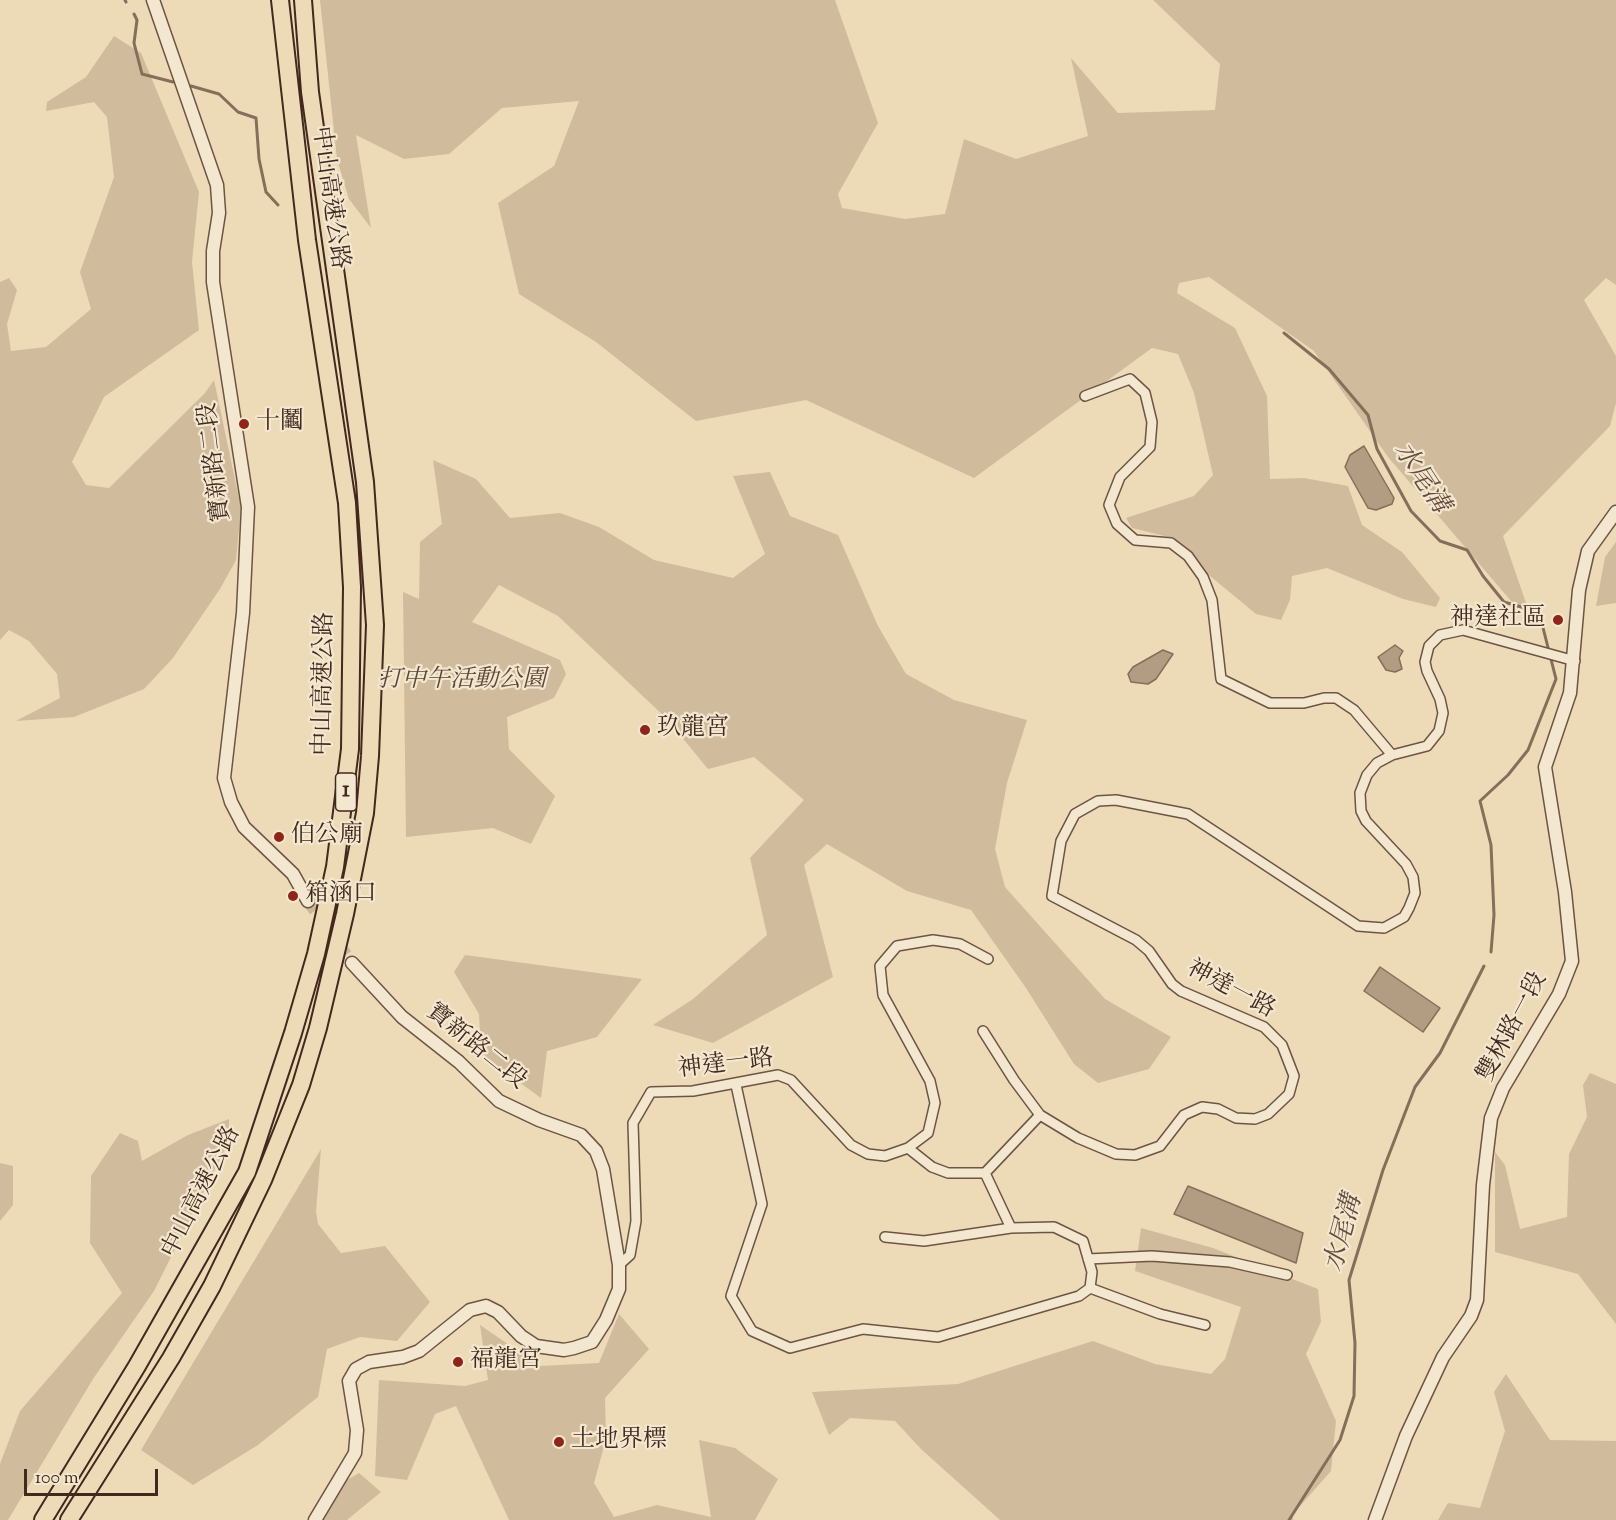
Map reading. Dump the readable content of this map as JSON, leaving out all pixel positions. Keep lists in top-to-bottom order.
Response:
{
  "streets": {
    "highway": ["中山高速公路", "1"],
    "street": ["寶新路二段", "神達一路", "雙林路一段"]
  },
  "crossings": [
    ["寶新路二段", "神達一路"],
    ["神達一路", "雙林路一段"]
  ],
  "water": ["水尾溝"],
  "parks": ["打中午活動公園"],
  "places": [
    "十鬮",
    "神達社區",
    "玖龍宮",
    "伯公廟",
    "箱涵口",
    "福龍宮",
    "土地界標"
  ],
  "scale_bar": "100 m"
}
